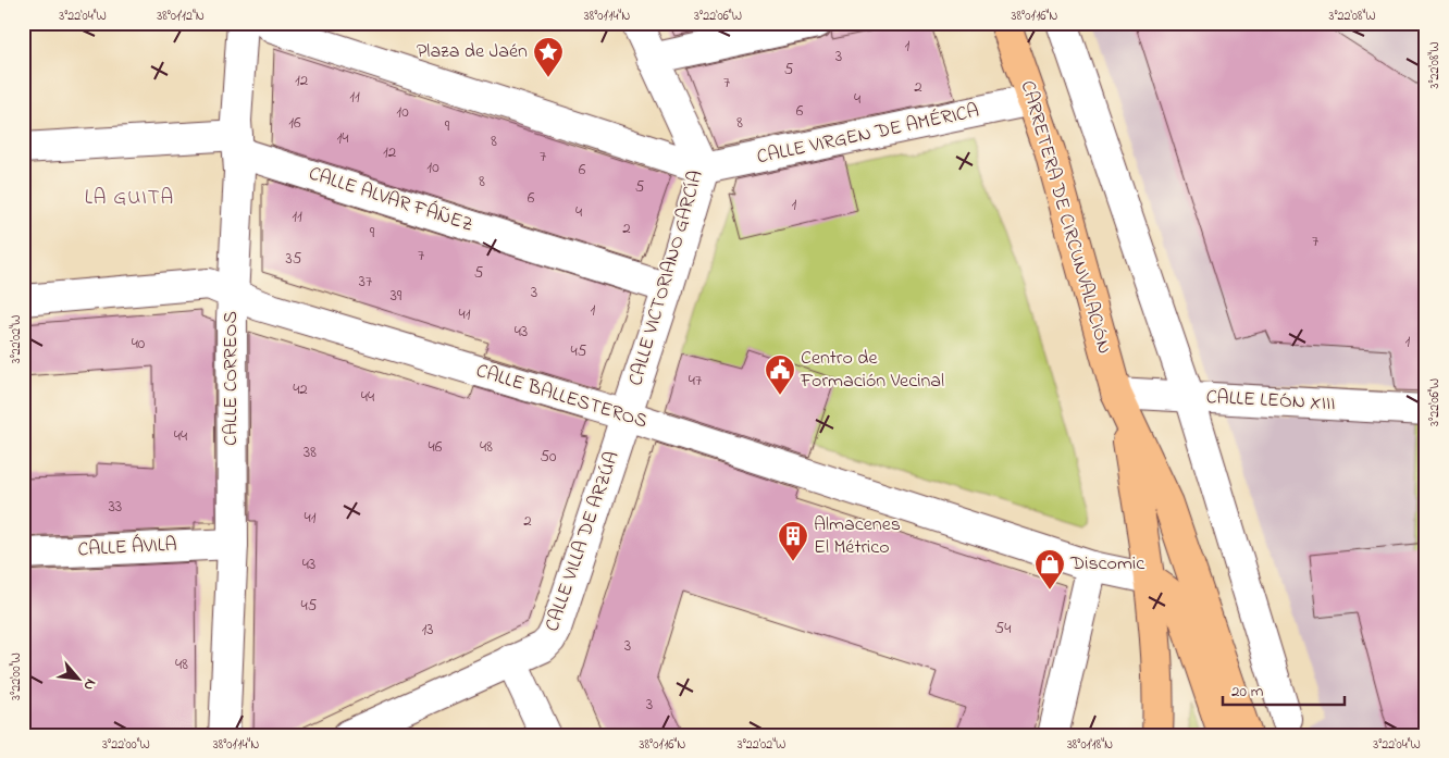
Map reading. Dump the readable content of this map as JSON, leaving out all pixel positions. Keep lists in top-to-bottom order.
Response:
{
  "streets": {
    "main road": ["CARRETERA DE CIRCUNVALACIÓN"],
    "street": [
      "CALLE VIRGEN DE AMÉRICA",
      "CALLE ALVAR FÁÑEZ",
      "CALLE VICTORIANO GARCÍA",
      "CALLE CORREOS",
      "CALLE BALLESTEROS",
      "CALLE LEÓN XIII",
      "CALLE VILLA DE ARZÚA",
      "CALLE ÁVILA"
    ]
  },
  "crossings": [
    ["CALLE VIRGEN DE AMÉRICA", "CARRETERA DE CIRCUNVALACIÓN"],
    ["CALLE VIRGEN DE AMÉRICA", "CALLE VICTORIANO GARCÍA"],
    ["CALLE ALVAR FÁÑEZ", "CALLE VICTORIANO GARCÍA"],
    ["CALLE ALVAR FÁÑEZ", "CALLE CORREOS"],
    ["CARRETERA DE CIRCUNVALACIÓN", "CALLE BALLESTEROS"],
    ["CARRETERA DE CIRCUNVALACIÓN", "CALLE LEÓN XIII"],
    ["CALLE VICTORIANO GARCÍA", "CALLE BALLESTEROS"],
    ["CALLE VICTORIANO GARCÍA", "CALLE VILLA DE ARZÚA"],
    ["CALLE CORREOS", "CALLE BALLESTEROS"],
    ["CALLE CORREOS", "CALLE ÁVILA"],
    ["CALLE BALLESTEROS", "CALLE VILLA DE ARZÚA"]
  ],
  "districts": ["LA GUITA"],
  "places": {
    "place": ["Plaza de Jaén"],
    "public building": ["Centro de Formación Vecinal"],
    "building": ["Almacenes El Métrico"],
    "shop": ["Discomic"]
  },
  "house_numbers": [
    "1",
    "3",
    "5",
    "12",
    "7",
    "2",
    "11",
    "4",
    "6",
    "10",
    "16",
    "8",
    "9",
    "14",
    "8",
    "12",
    "7",
    "10",
    "6",
    "8",
    "5",
    "6",
    "1",
    "4",
    "11",
    "2",
    "9",
    "7",
    "7",
    "35",
    "5",
    "37",
    "3",
    "39",
    "1",
    "41",
    "43",
    "1",
    "40",
    "45",
    "47",
    "42",
    "44",
    "44",
    "46",
    "48",
    "38",
    "50",
    "33",
    "41",
    "2",
    "43",
    "45",
    "54",
    "13",
    "3",
    "48",
    "3"
  ],
  "scale_bar": "20 m",
  "north": "bottom right",
  "coordinates": [
    "3°22'04\"W",
    "38°01'12\"N",
    "38°01'14\"N",
    "3°22'06\"W",
    "38°01'16\"N",
    "3°22'08\"W",
    "3°22'02\"W",
    "3°22'00\"W",
    "38°01'18\"N"
  ]
}
